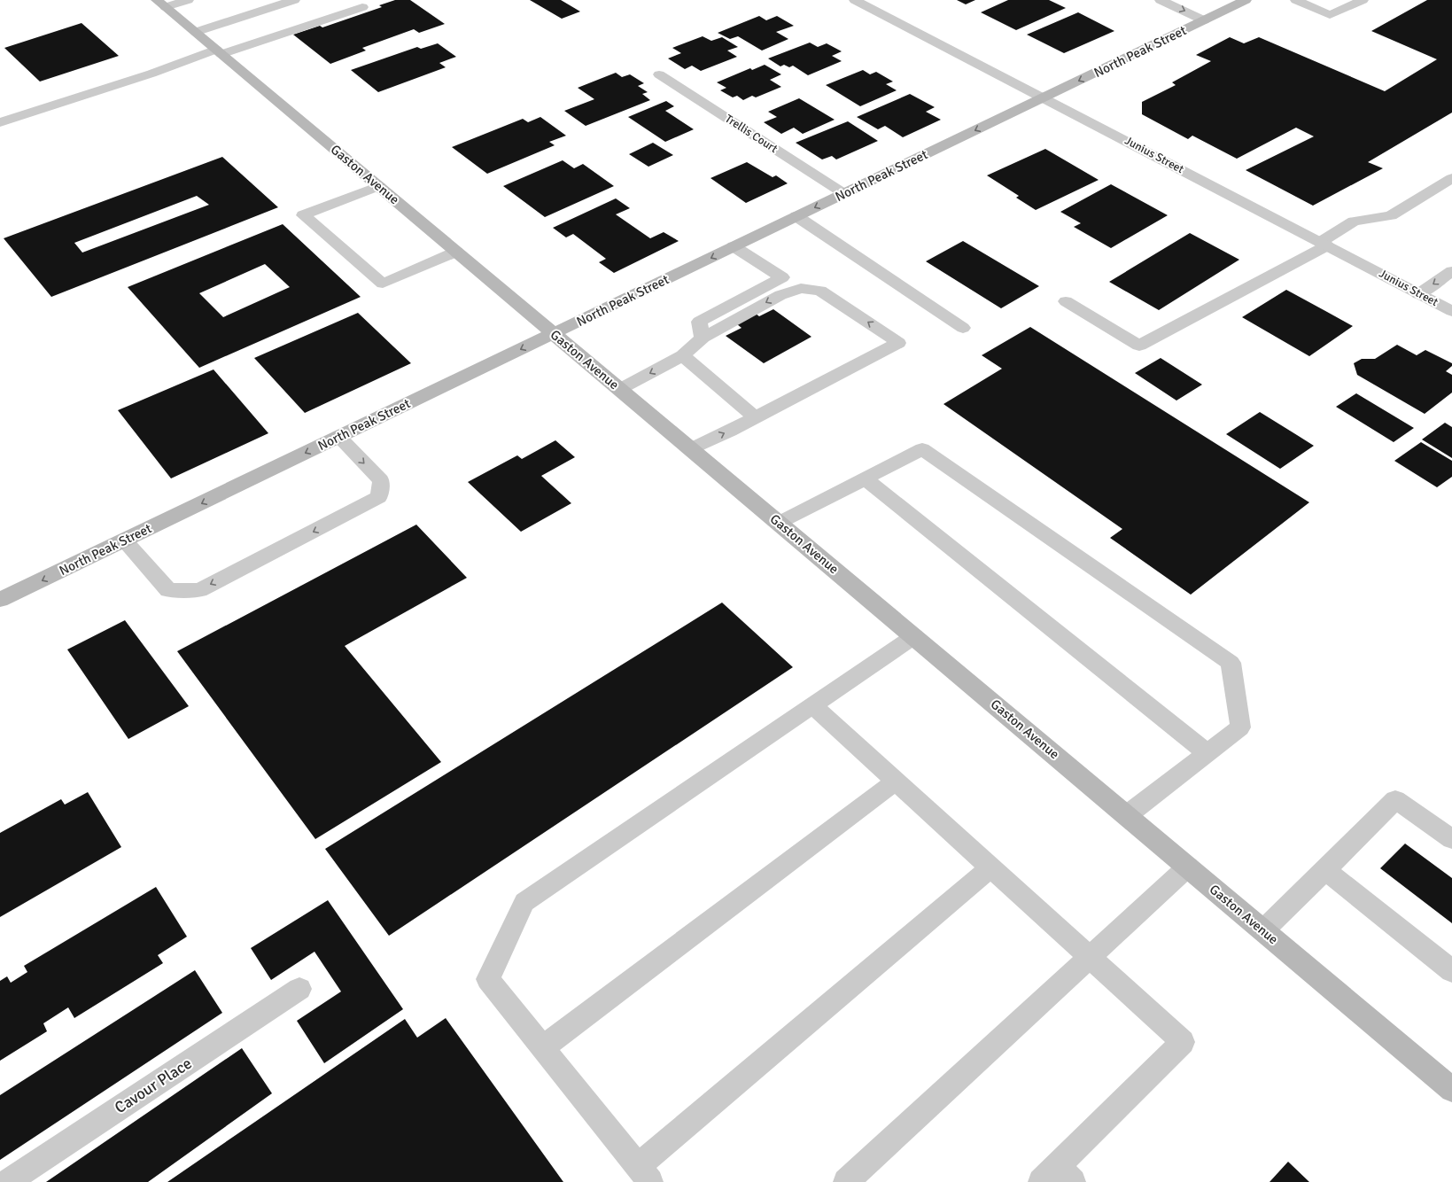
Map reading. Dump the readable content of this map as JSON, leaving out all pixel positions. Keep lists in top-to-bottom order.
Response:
{
  "streets": {
    "main road": ["North Peak Street", "Gaston Avenue"],
    "street": ["Trellis Court", "Junius Street", "Cavour Place"]
  },
  "crossings": [
    ["North Peak Street", "Trellis Court"],
    ["North Peak Street", "Junius Street"],
    ["North Peak Street", "Gaston Avenue"]
  ],
  "one_way": ["North Peak Street"]
}
